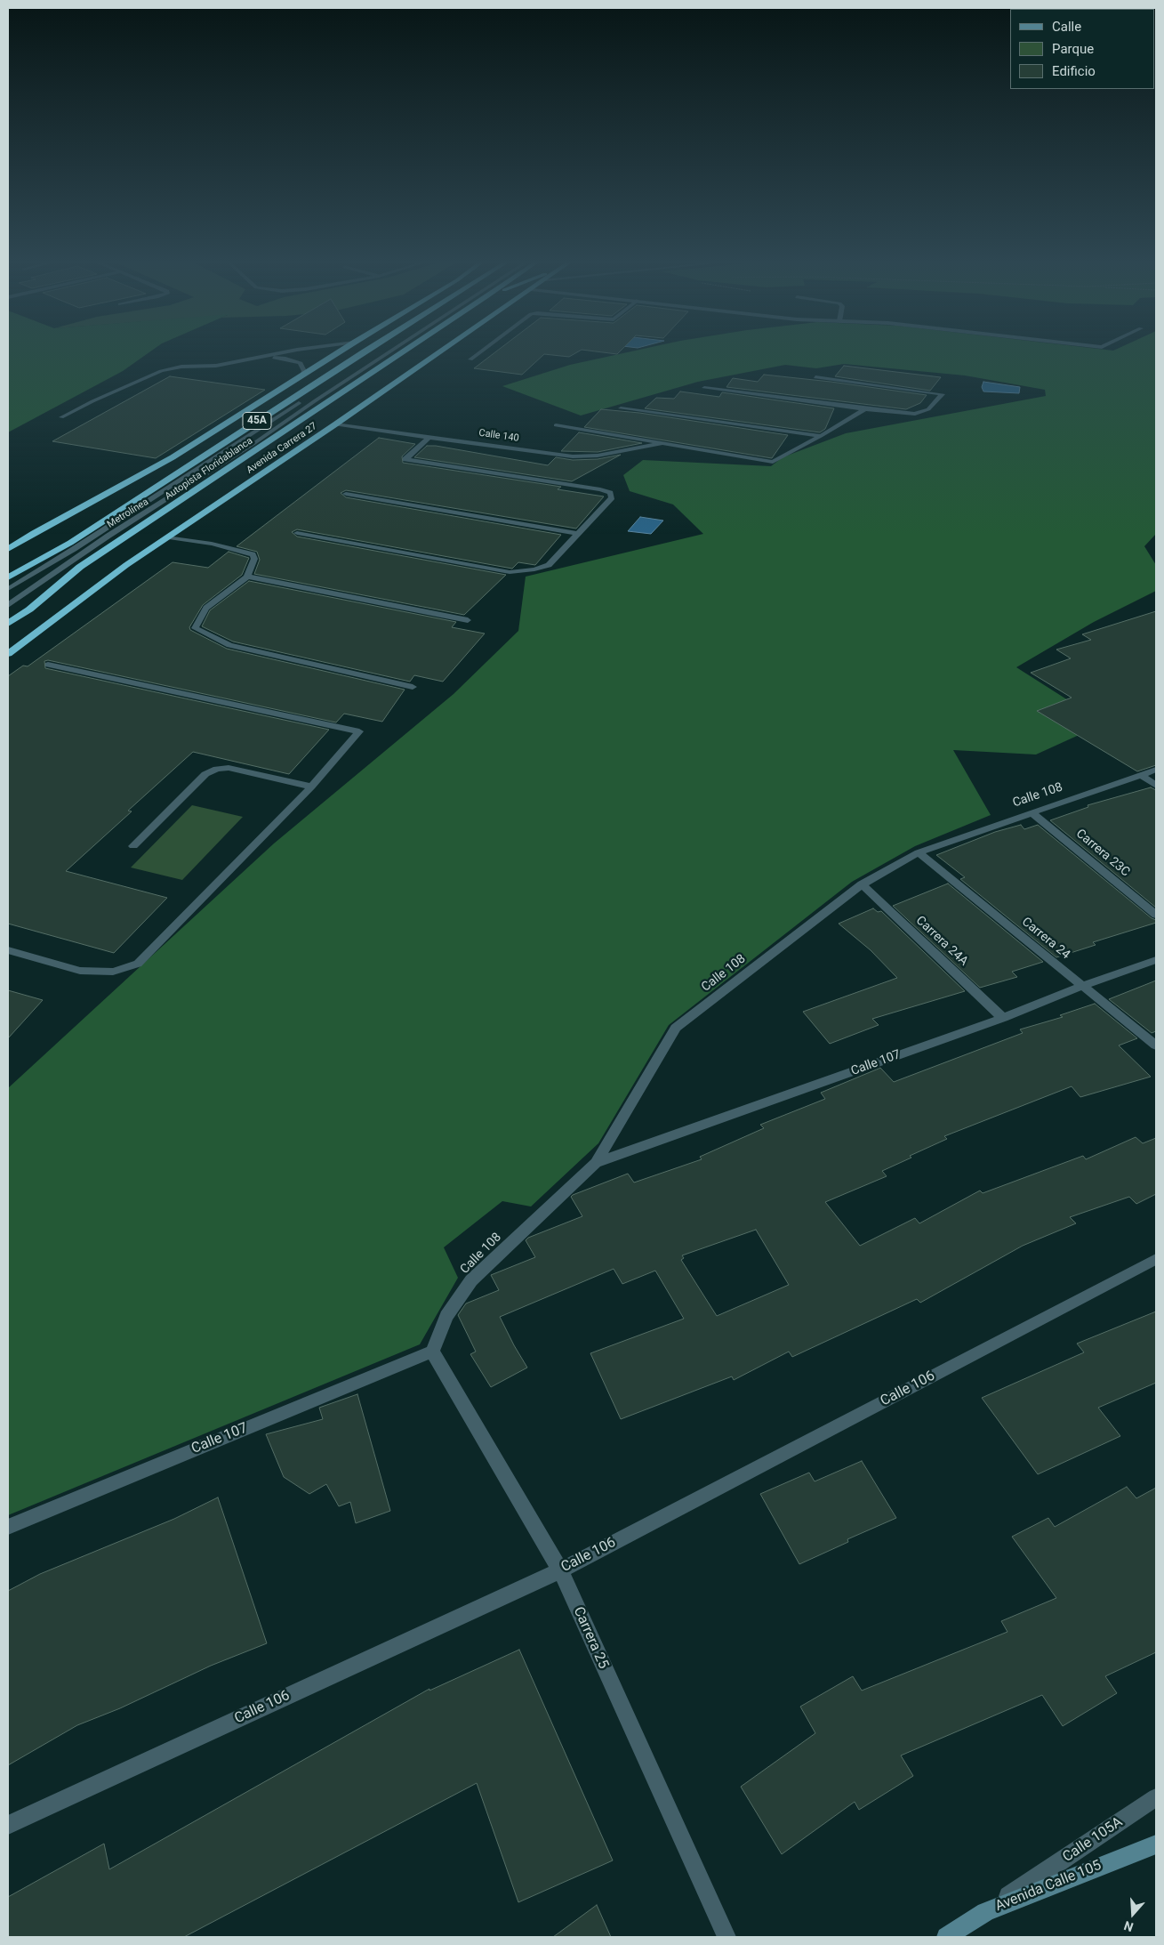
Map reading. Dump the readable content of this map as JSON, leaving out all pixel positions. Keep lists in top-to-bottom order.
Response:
{
  "streets": {
    "highway": ["45A", "Avenida Carrera 27", "Autopista Floridablanca"],
    "main road": ["Avenida Calle 105"],
    "street": [
      "Calle 140",
      "Metrolínea",
      "Calle 108",
      "Carrera 23C",
      "Carrera 24",
      "Carrera 24A",
      "Calle 107",
      "Calle 106",
      "Carrera 25",
      "Calle 105A"
    ]
  },
  "crossings": [
    ["Calle 140", "Avenida Carrera 27"],
    ["Calle 108", "Carrera 23C"],
    ["Calle 108", "Carrera 24"],
    ["Calle 108", "Carrera 24A"],
    ["Calle 108", "Calle 107"],
    ["Calle 108", "Carrera 25"],
    ["Carrera 24", "Calle 107"],
    ["Carrera 24A", "Calle 107"],
    ["Calle 107", "Carrera 25"],
    ["Calle 106", "Carrera 25"],
    ["Calle 105A", "Avenida Calle 105"]
  ],
  "legend": ["Calle", "Parque", "Edificio"],
  "north": "bottom"
}
